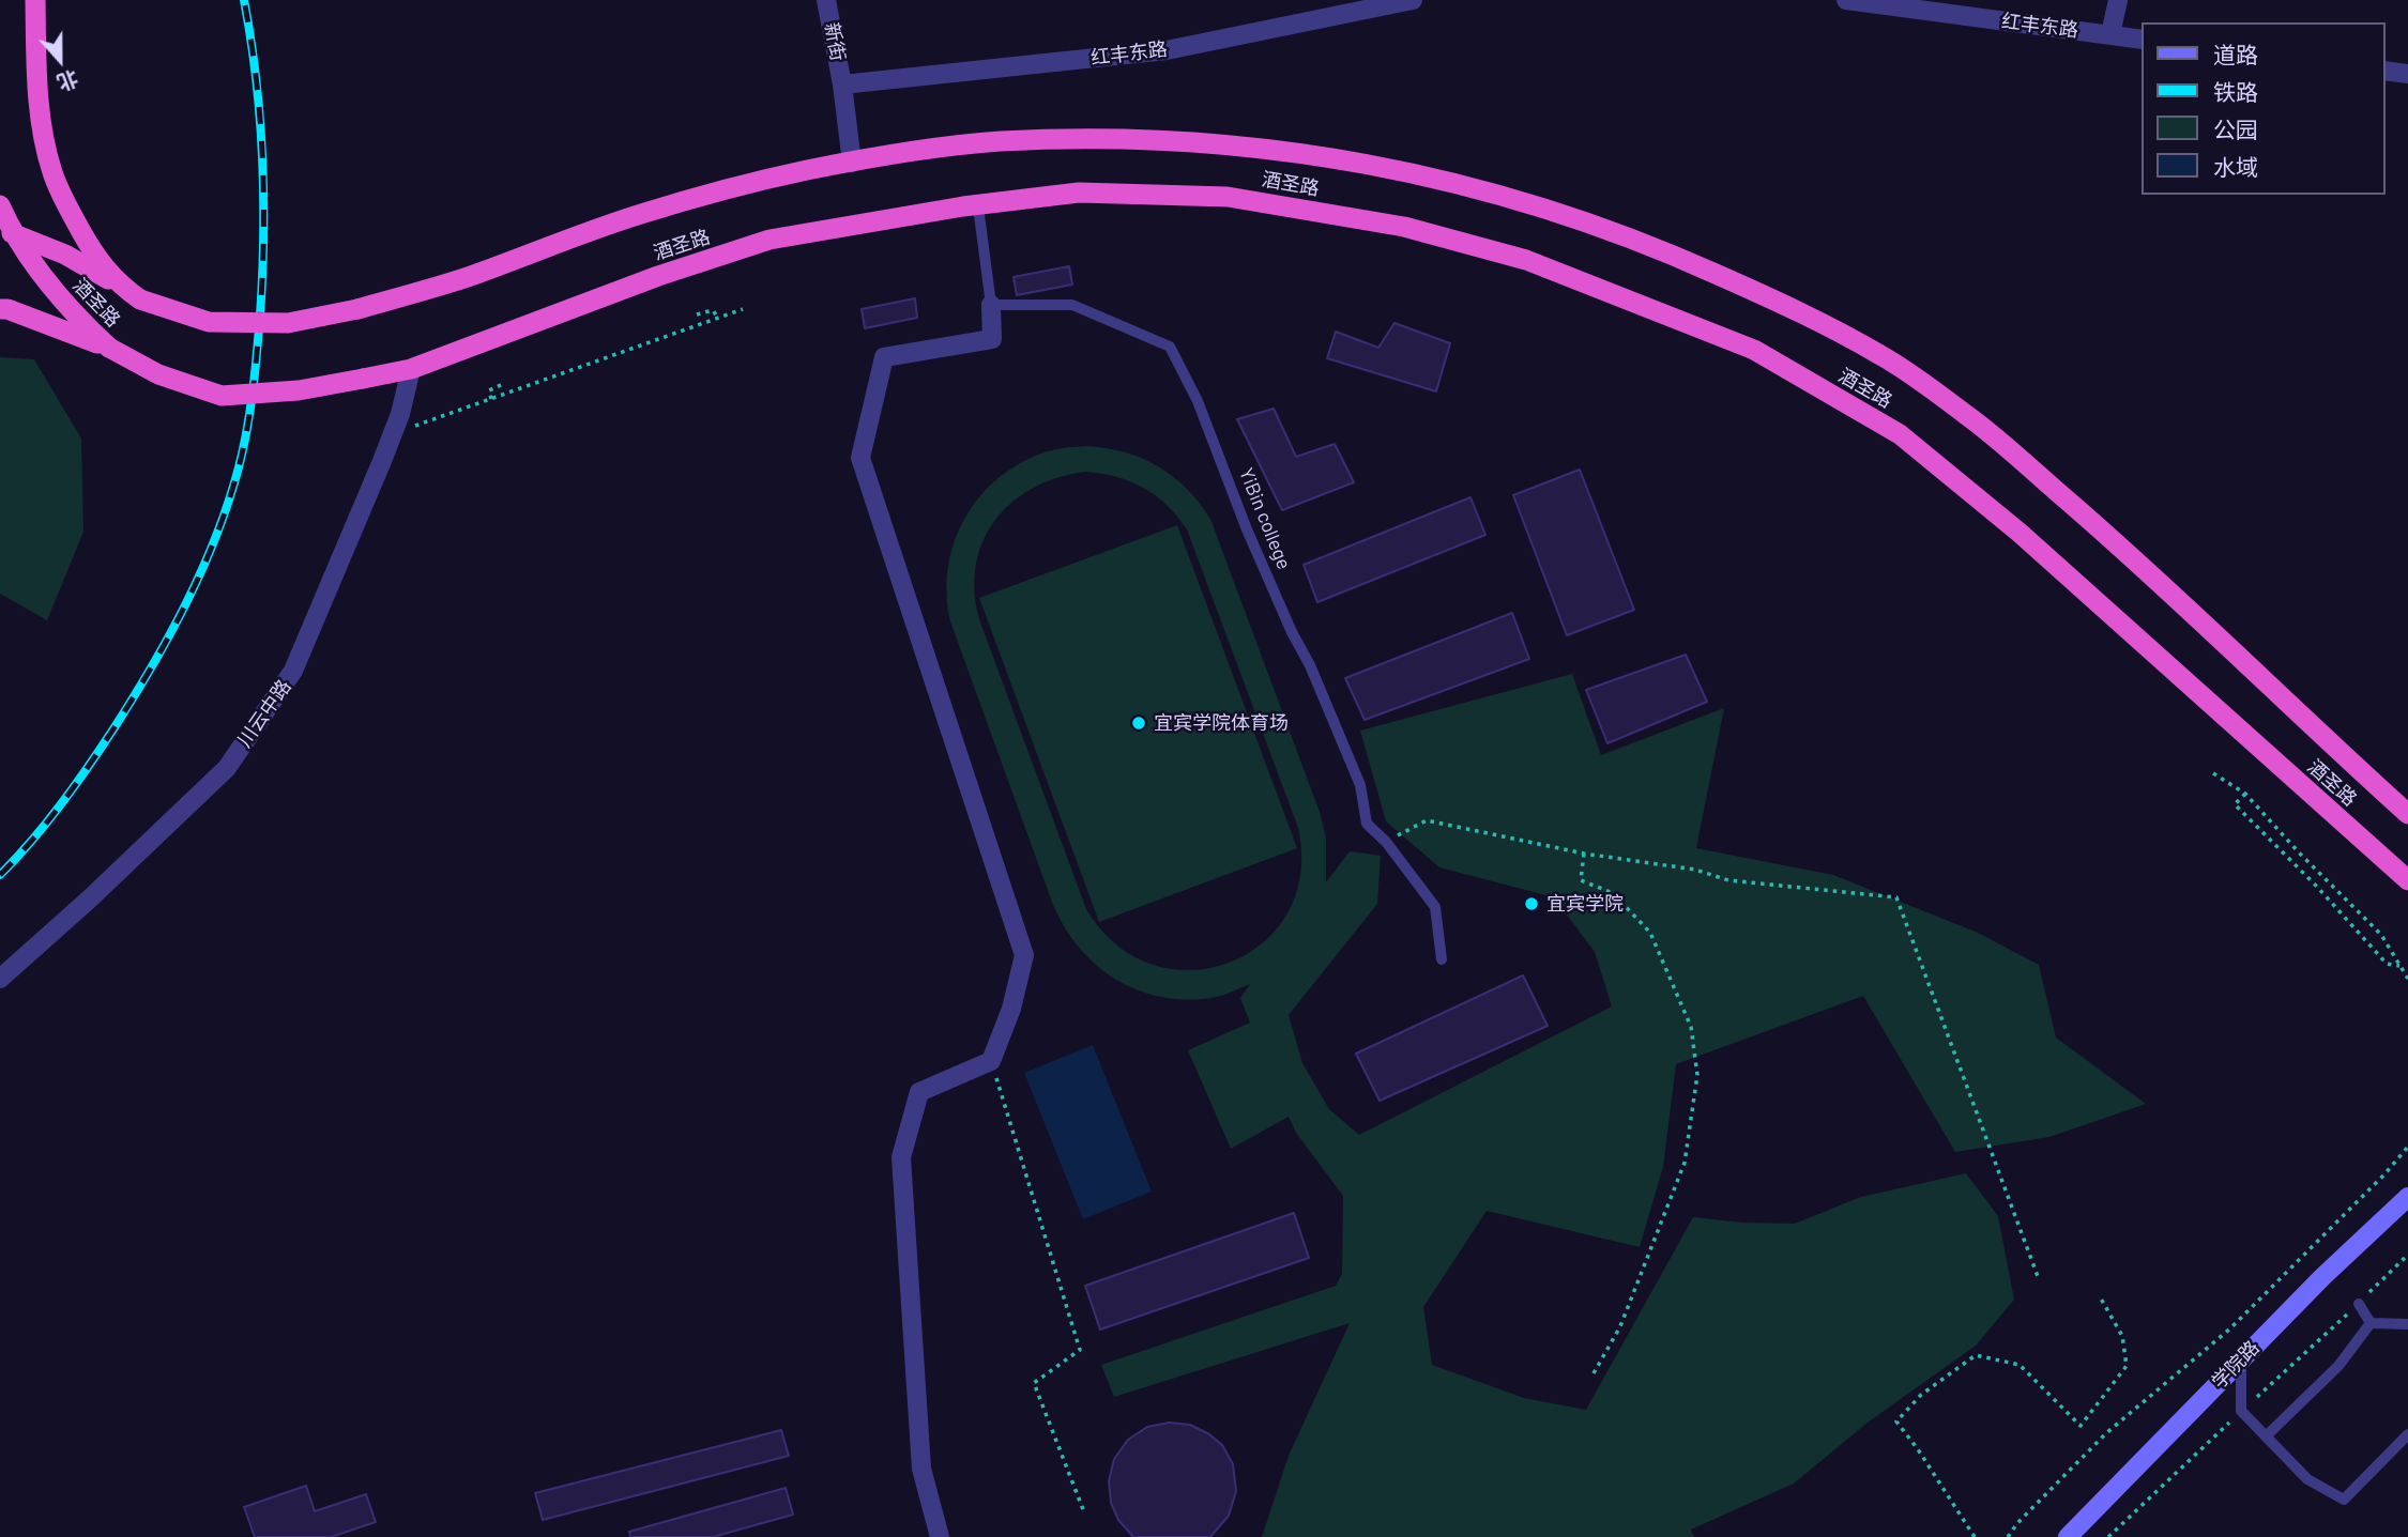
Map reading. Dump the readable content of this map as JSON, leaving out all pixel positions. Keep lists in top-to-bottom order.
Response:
{
  "streets": {
    "highway": ["酒圣路"],
    "main road": ["学院路"],
    "street": ["红丰东路", "新街", "川云中路"],
    "lane": ["YiBin college"]
  },
  "crossings": [
    ["红丰东路", "新街"],
    ["新街", "酒圣路"],
    ["酒圣路", "川云中路"]
  ],
  "places": ["宜宾学院体育场", "宜宾学院"],
  "legend": [
    "道路",
    "铁路",
    "公园",
    "水域"
  ],
  "north": "bottom"
}
